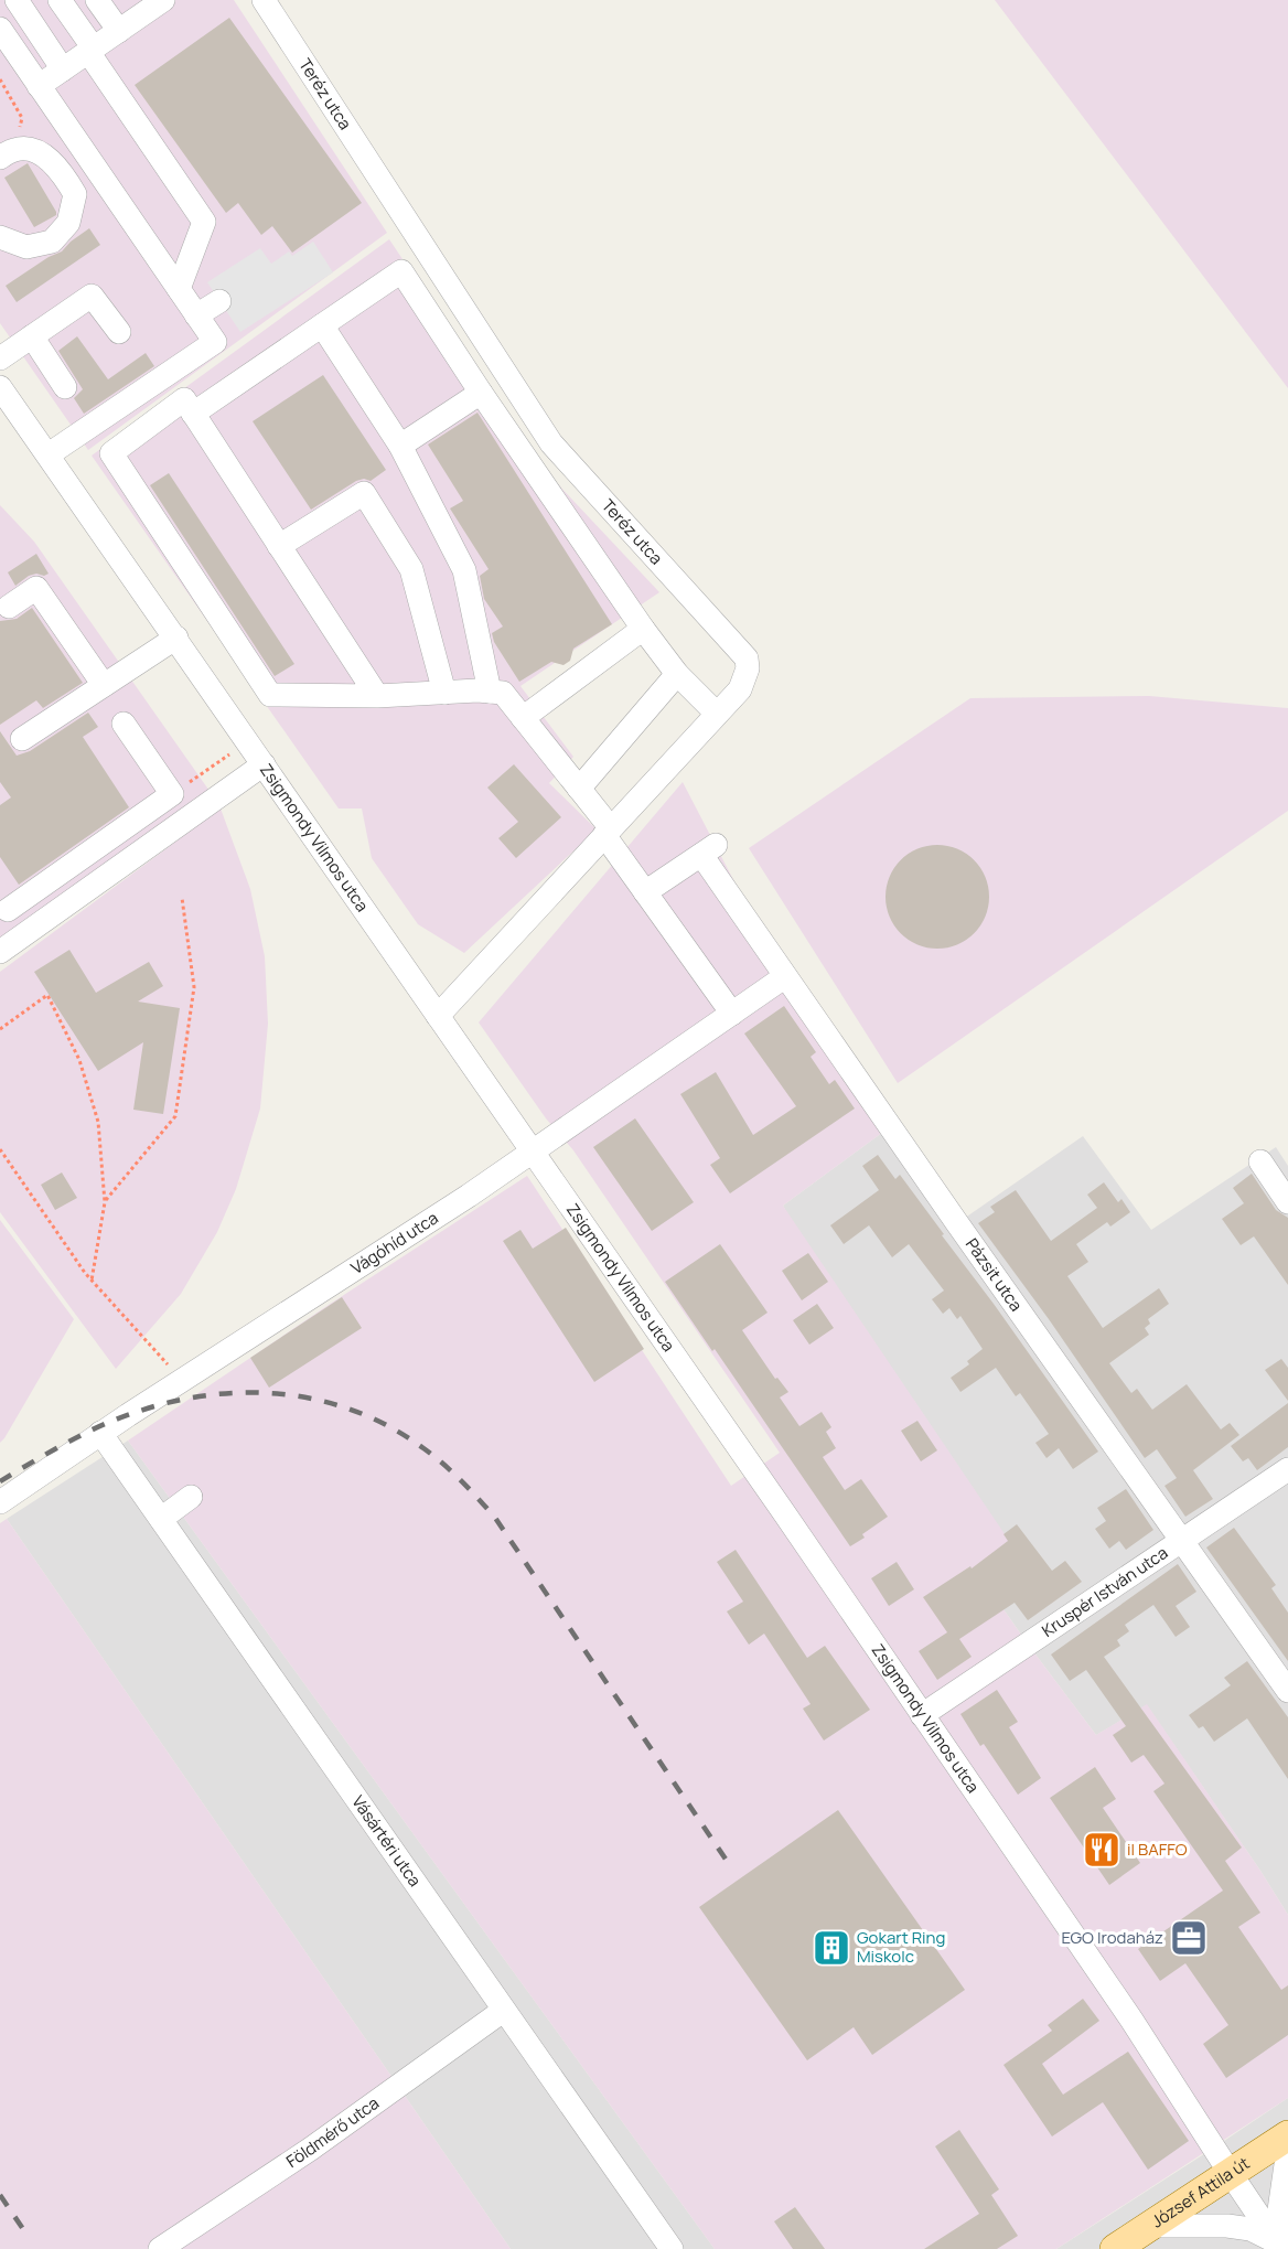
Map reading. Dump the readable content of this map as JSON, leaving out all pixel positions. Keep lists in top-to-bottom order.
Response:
{
  "streets": {
    "main road": ["József Attila út"],
    "street": [
      "Teréz utca",
      "Zsigmondy Vilmos utca",
      "Vágóhíd utca",
      "Pázsit utca",
      "Kruspér István utca",
      "Vásártéri utca",
      "Földmérő utca"
    ]
  },
  "crossings": [
    ["Teréz utca", "Zsigmondy Vilmos utca"],
    ["Zsigmondy Vilmos utca", "Vágóhíd utca"],
    ["Zsigmondy Vilmos utca", "Kruspér István utca"],
    ["Zsigmondy Vilmos utca", "József Attila út"],
    ["Vágóhíd utca", "Pázsit utca"],
    ["Vágóhíd utca", "Vásártéri utca"],
    ["Pázsit utca", "Kruspér István utca"],
    ["Vásártéri utca", "Földmérő utca"]
  ],
  "places": {
    "restaurant": ["il BAFFO"],
    "office": ["EGO Irodaház"],
    "building": ["Gokart Ring Miskolc"]
  }
}
